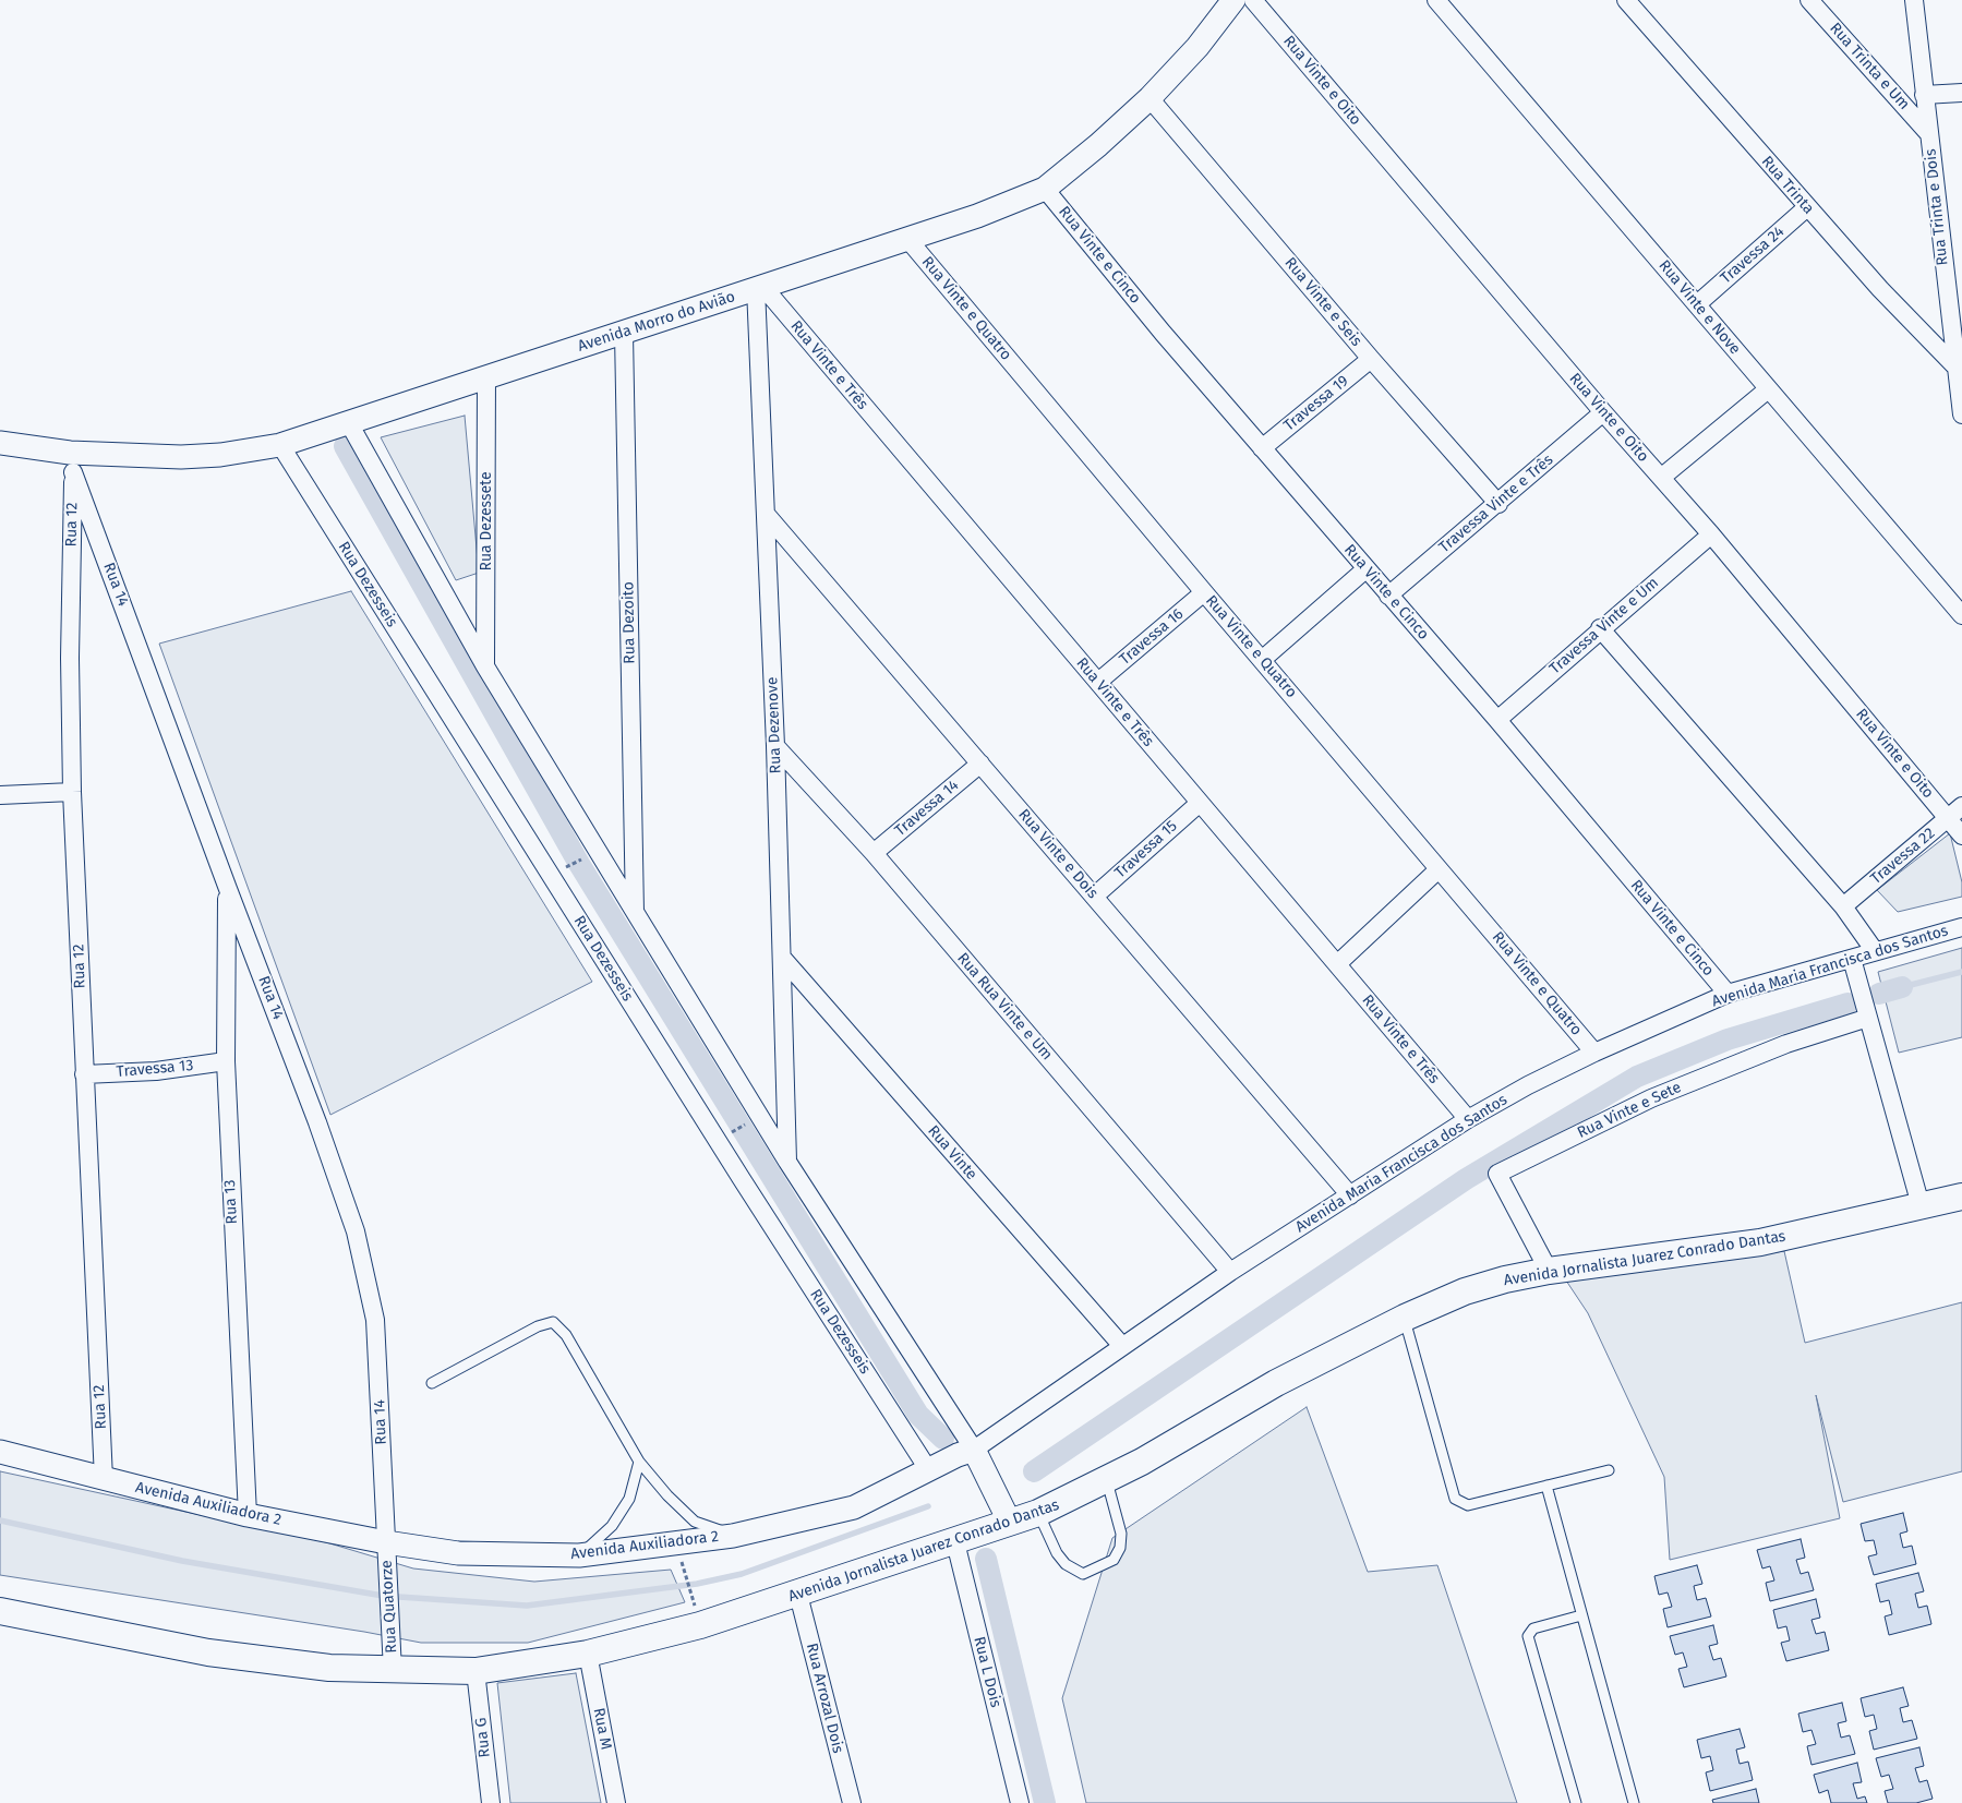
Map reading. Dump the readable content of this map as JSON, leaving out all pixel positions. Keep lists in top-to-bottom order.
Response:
{
  "streets": {
    "main road": ["Avenida Jornalista Juarez Conrado Dantas"],
    "street": [
      "Rua Trinta e Um",
      "Rua Vinte e Oito",
      "Rua Trinta",
      "Rua Trinta e Dois",
      "Rua Vinte e Cinco",
      "Travessa 24",
      "Rua Vinte e Seis",
      "Rua Vinte e Nove",
      "Rua Vinte e Quatro",
      "Avenida Morro do Avião",
      "Rua Vinte e Três",
      "Travessa 19",
      "Travessa Vinte e Três",
      "Rua Dezessete",
      "Rua 12",
      "Rua 14",
      "Rua Dezesseis",
      "Rua Dezoito",
      "Travessa Vinte e Um",
      "Travessa 16",
      "Rua Dezenove",
      "Travessa 14",
      "Travessa 15",
      "Rua Vinte e Dois",
      "Travessa 22",
      "Avenida Maria Francisca dos Santos",
      "Rua Rua Vinte e Um",
      "Travessa 13",
      "Rua Vinte e Sete",
      "Rua Vinte",
      "Rua 13",
      "Avenida Auxiliadora 2",
      "Rua Quatorze",
      "Rua L Dois",
      "Rua Arrozal Dois",
      "Rua M",
      "Rua G"
    ]
  },
  "crossings": [
    ["Rua Trinta e Um", "Rua Trinta e Dois"],
    ["Rua Vinte e Oito", "Travessa Vinte e Três"],
    ["Rua Vinte e Oito", "Travessa Vinte e Um"],
    ["Rua Vinte e Oito", "Travessa 22"],
    ["Rua Trinta", "Rua Trinta e Dois"],
    ["Rua Trinta", "Travessa 24"],
    ["Rua Vinte e Cinco", "Avenida Morro do Avião"],
    ["Rua Vinte e Cinco", "Travessa 19"],
    ["Rua Vinte e Cinco", "Travessa Vinte e Três"],
    ["Rua Vinte e Cinco", "Travessa Vinte e Um"],
    ["Rua Vinte e Cinco", "Avenida Maria Francisca dos Santos"],
    ["Travessa 24", "Rua Vinte e Nove"],
    ["Rua Vinte e Seis", "Avenida Morro do Avião"],
    ["Rua Vinte e Seis", "Travessa 19"],
    ["Rua Vinte e Seis", "Travessa Vinte e Três"],
    ["Rua Vinte e Quatro", "Avenida Morro do Avião"],
    ["Rua Vinte e Quatro", "Travessa 16"],
    ["Rua Vinte e Quatro", "Avenida Maria Francisca dos Santos"],
    ["Avenida Morro do Avião", "Rua Vinte e Três"],
    ["Avenida Morro do Avião", "Rua Dezessete"],
    ["Avenida Morro do Avião", "Rua 12"],
    ["Avenida Morro do Avião", "Rua 14"],
    ["Avenida Morro do Avião", "Rua Dezesseis"],
    ["Avenida Morro do Avião", "Rua Dezoito"],
    ["Avenida Morro do Avião", "Rua Dezenove"],
    ["Rua Vinte e Três", "Travessa 16"],
    ["Rua Vinte e Três", "Rua Dezenove"],
    ["Rua Vinte e Três", "Travessa 15"],
    ["Rua Vinte e Três", "Avenida Maria Francisca dos Santos"],
    ["Rua 12", "Rua 14"],
    ["Rua 12", "Travessa 13"],
    ["Rua 12", "Avenida Auxiliadora 2"],
    ["Rua 14", "Rua 13"],
    ["Rua 14", "Avenida Auxiliadora 2"],
    ["Rua 14", "Rua Quatorze"],
    ["Rua Dezesseis", "Avenida Auxiliadora 2"],
    ["Rua Dezenove", "Rua Vinte e Dois"],
    ["Rua Dezenove", "Rua Rua Vinte e Um"],
    ["Rua Dezenove", "Rua Vinte"],
    ["Travessa 14", "Rua Vinte e Dois"],
    ["Travessa 14", "Rua Rua Vinte e Um"],
    ["Travessa 15", "Rua Vinte e Dois"],
    ["Rua Vinte e Dois", "Avenida Maria Francisca dos Santos"],
    ["Avenida Maria Francisca dos Santos", "Rua Rua Vinte e Um"],
    ["Avenida Maria Francisca dos Santos", "Rua Vinte"],
    ["Avenida Maria Francisca dos Santos", "Avenida Auxiliadora 2"],
    ["Travessa 13", "Rua 13"],
    ["Rua Vinte e Sete", "Avenida Jornalista Juarez Conrado Dantas"],
    ["Rua 13", "Avenida Auxiliadora 2"],
    ["Avenida Jornalista Juarez Conrado Dantas", "Rua Quatorze"],
    ["Avenida Jornalista Juarez Conrado Dantas", "Rua L Dois"],
    ["Avenida Jornalista Juarez Conrado Dantas", "Rua Arrozal Dois"],
    ["Avenida Jornalista Juarez Conrado Dantas", "Rua M"],
    ["Avenida Jornalista Juarez Conrado Dantas", "Rua G"],
    ["Avenida Auxiliadora 2", "Rua Quatorze"]
  ]
}
